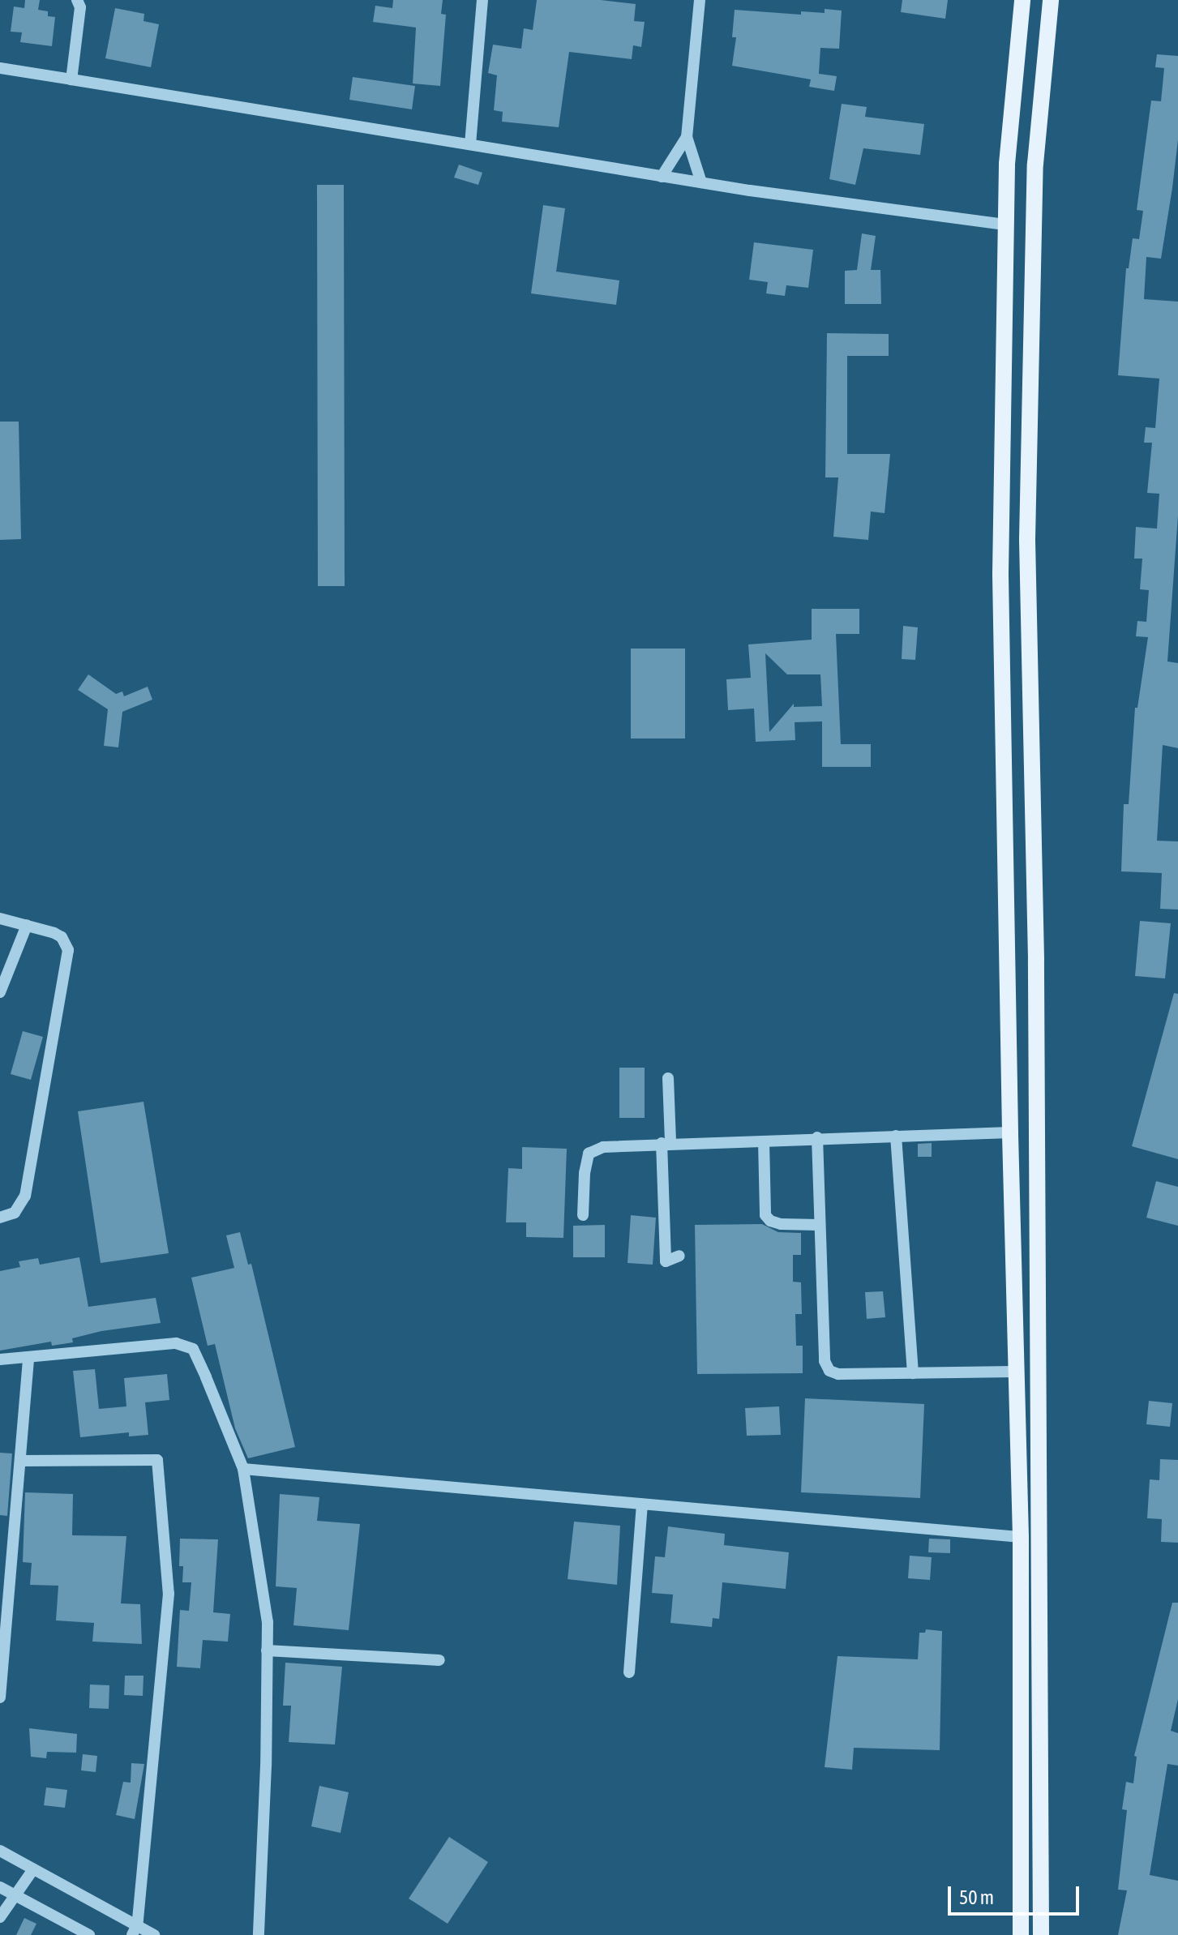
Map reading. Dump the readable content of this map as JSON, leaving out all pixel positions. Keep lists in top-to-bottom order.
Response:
{
  "scale_bar": "50 m"
}
